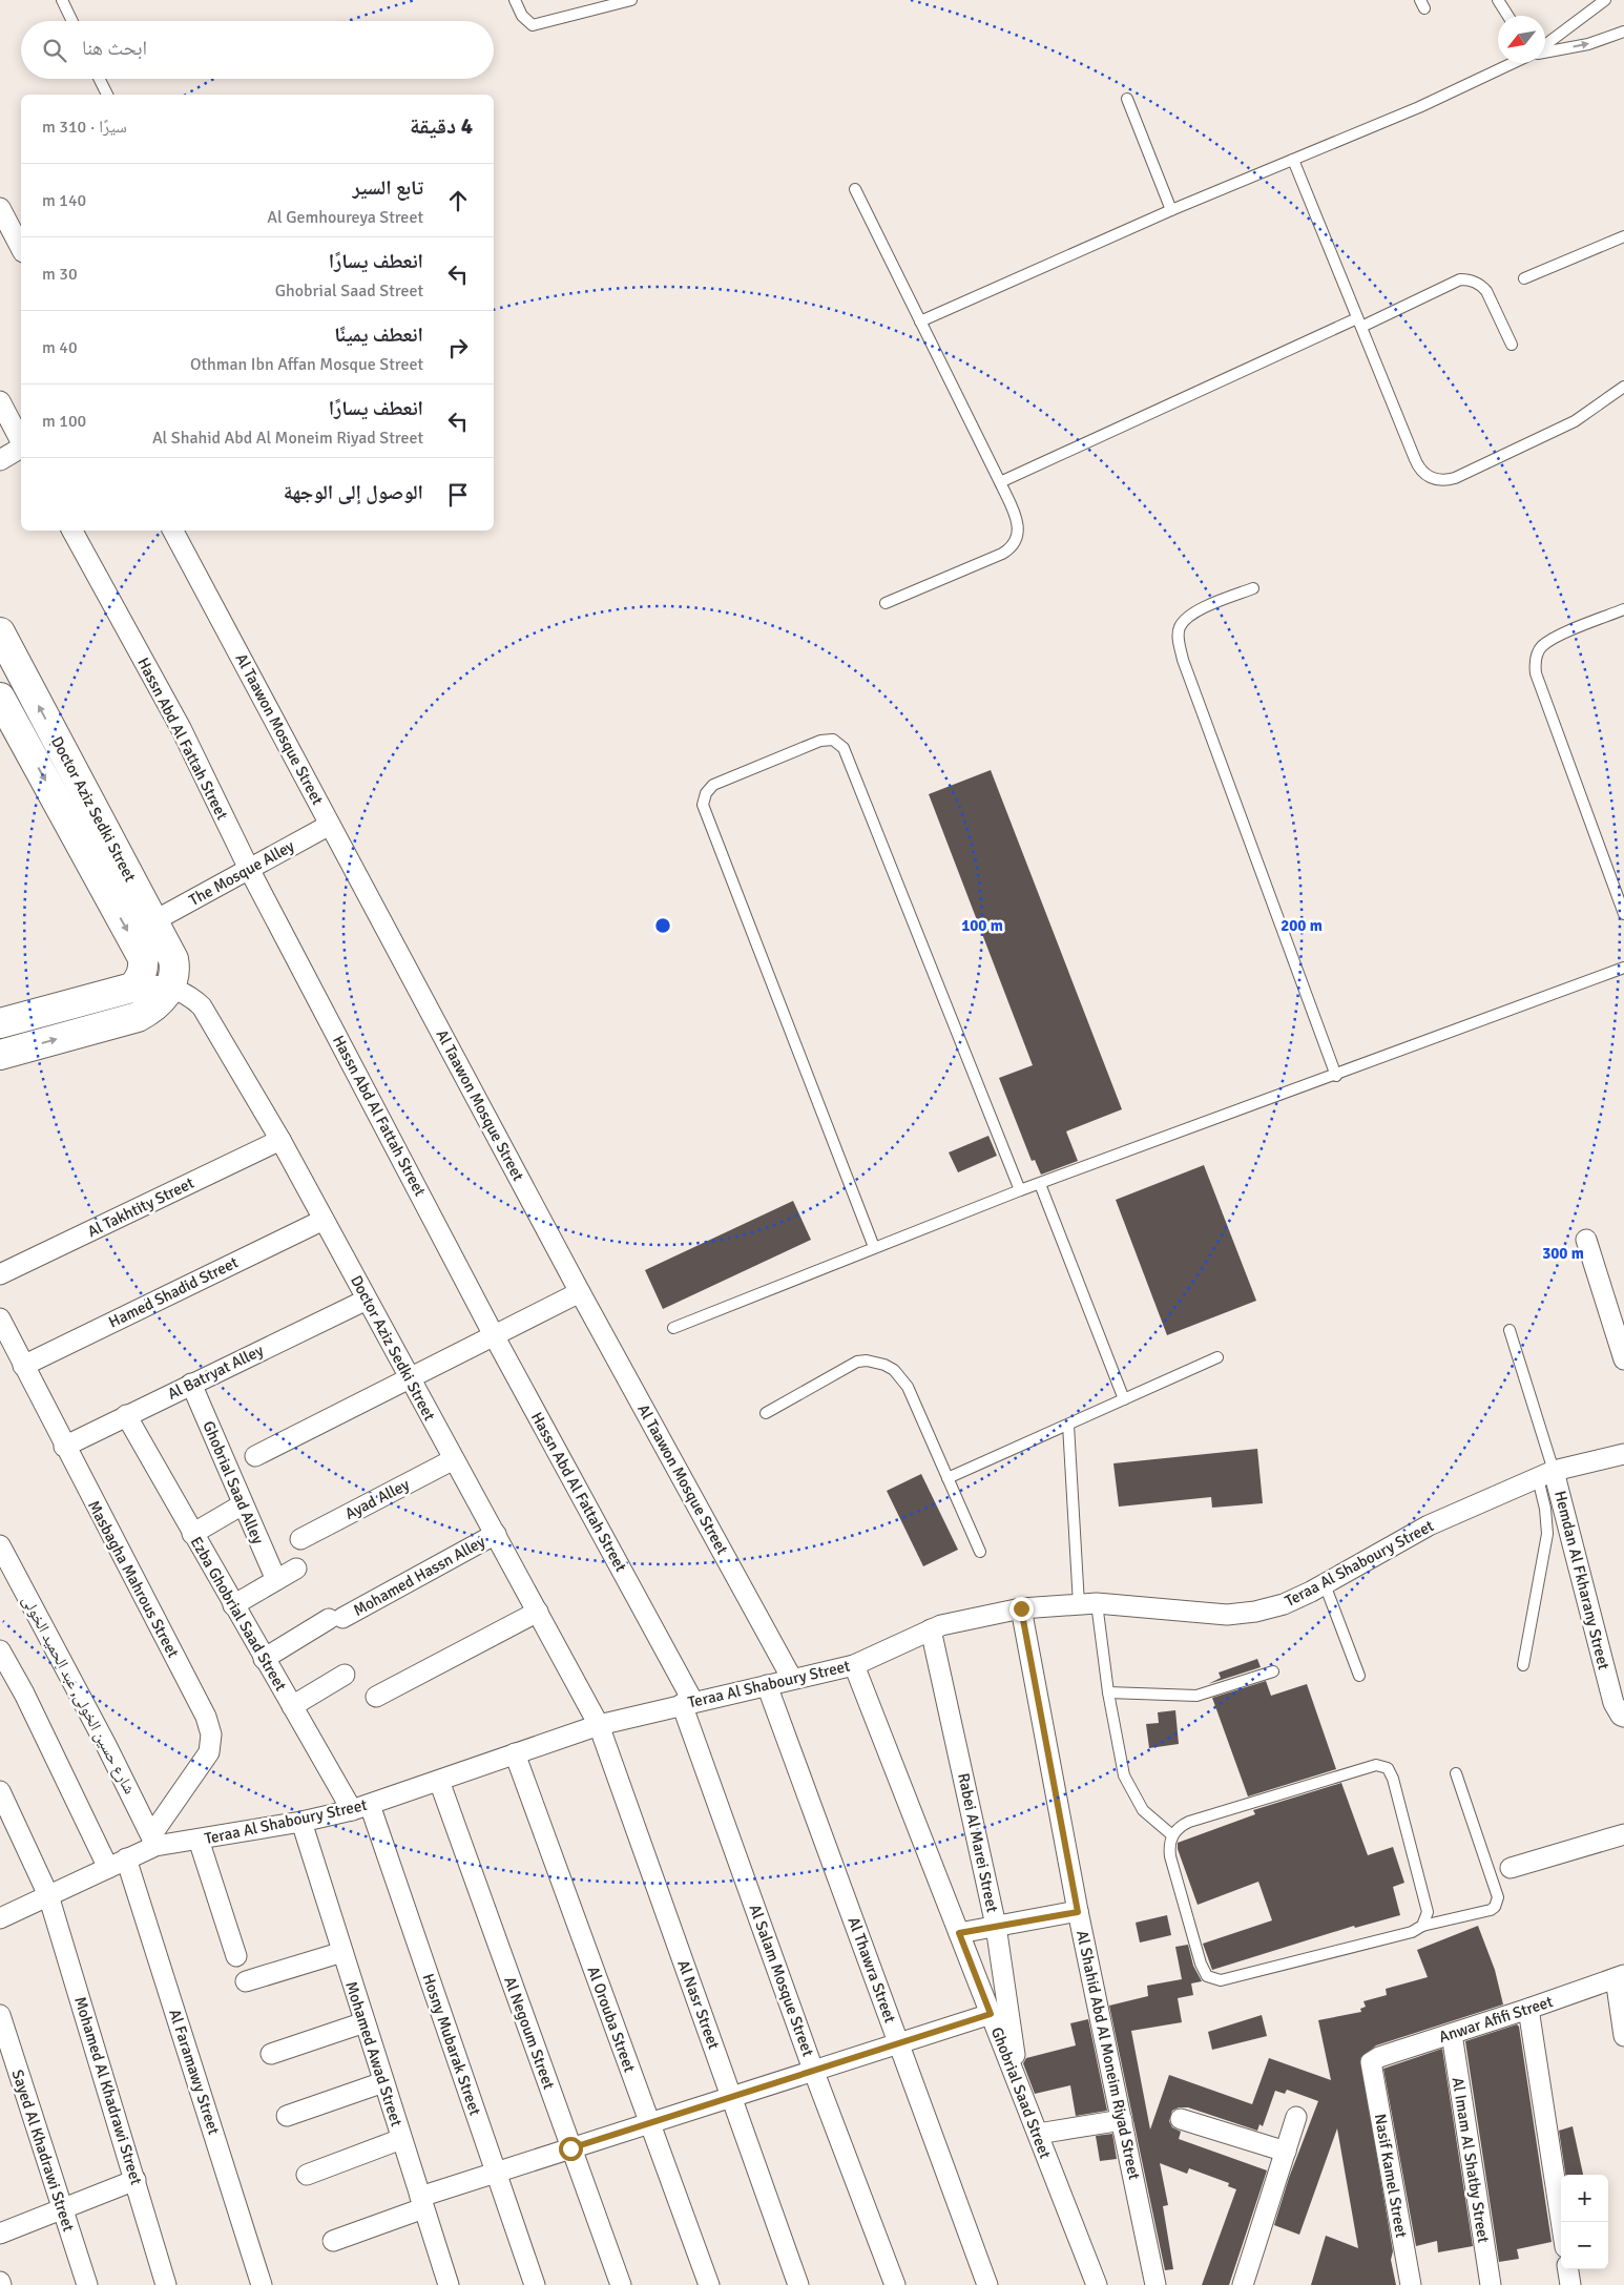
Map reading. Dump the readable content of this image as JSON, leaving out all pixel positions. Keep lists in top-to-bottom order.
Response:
{
  "streets": {
    "street": [
      "Al Taawon Mosque Street",
      "Hassn Abd Al Fattah Street",
      "Doctor Aziz Sedki Street",
      "The Mosque Alley",
      "Al Takhtity Street",
      "Hamed Shadid Street",
      "Al Batryat Alley",
      "Ghobrial Saad Alley",
      "Ayad Alley",
      "Teraa Al Shaboury Street",
      "Mohamed Hassn Alley",
      "Masbagha Mahrous Street",
      "Hemdan Al Fkharany Street",
      "Ezba Ghobrial Saad Street",
      "شارع حسين الخولى, عبد الحميد الخولى",
      "Rabei Al Marei Street",
      "Al Thawra Street",
      "Al Salam Mosque Street",
      "Al Nasr Street",
      "Al Orouba Street",
      "Anwar Afifi Street",
      "Al Negoum Street",
      "Hosny Mubarak Street",
      "Mohamed Awad Street",
      "Al Shahid Abd Al Moneim Riyad Street",
      "Al Faramawy Street",
      "Mohamed Al Khadrawi Street",
      "Ghobrial Saad Street",
      "Sayed Al Khadrawi Street",
      "Al Imam Al Shatby Street",
      "Nasif Kamel Street"
    ]
  },
  "crossings": [
    ["Al Taawon Mosque Street", "The Mosque Alley"],
    ["Al Taawon Mosque Street", "Teraa Al Shaboury Street"],
    ["Hassn Abd Al Fattah Street", "The Mosque Alley"],
    ["Hassn Abd Al Fattah Street", "Teraa Al Shaboury Street"],
    ["Hassn Abd Al Fattah Street", "Al Salam Mosque Street"],
    ["Doctor Aziz Sedki Street", "The Mosque Alley"],
    ["Doctor Aziz Sedki Street", "Al Takhtity Street"],
    ["Doctor Aziz Sedki Street", "Hamed Shadid Street"],
    ["Doctor Aziz Sedki Street", "Al Batryat Alley"],
    ["Doctor Aziz Sedki Street", "Ayad Alley"],
    ["Doctor Aziz Sedki Street", "Teraa Al Shaboury Street"],
    ["Doctor Aziz Sedki Street", "Mohamed Hassn Alley"],
    ["Doctor Aziz Sedki Street", "Al Nasr Street"],
    ["Hamed Shadid Street", "Masbagha Mahrous Street"],
    ["Al Batryat Alley", "Ghobrial Saad Alley"],
    ["Al Batryat Alley", "Masbagha Mahrous Street"],
    ["Al Batryat Alley", "Ezba Ghobrial Saad Street"],
    ["Teraa Al Shaboury Street", "Masbagha Mahrous Street"],
    ["Teraa Al Shaboury Street", "Hemdan Al Fkharany Street"],
    ["Teraa Al Shaboury Street", "Ezba Ghobrial Saad Street"],
    ["Teraa Al Shaboury Street", "شارع حسين الخولى, عبد الحميد الخولى"],
    ["Teraa Al Shaboury Street", "Rabei Al Marei Street"],
    ["Teraa Al Shaboury Street", "Al Thawra Street"],
    ["Teraa Al Shaboury Street", "Al Salam Mosque Street"],
    ["Teraa Al Shaboury Street", "Al Nasr Street"],
    ["Teraa Al Shaboury Street", "Al Orouba Street"],
    ["Teraa Al Shaboury Street", "Al Negoum Street"],
    ["Teraa Al Shaboury Street", "Hosny Mubarak Street"],
    ["Teraa Al Shaboury Street", "Mohamed Awad Street"],
    ["Teraa Al Shaboury Street", "Al Shahid Abd Al Moneim Riyad Street"],
    ["Teraa Al Shaboury Street", "Al Faramawy Street"],
    ["Teraa Al Shaboury Street", "Mohamed Al Khadrawi Street"],
    ["Teraa Al Shaboury Street", "Ghobrial Saad Street"],
    ["Mohamed Hassn Alley", "Ezba Ghobrial Saad Street"],
    ["Masbagha Mahrous Street", "شارع حسين الخولى, عبد الحميد الخولى"],
    ["Ezba Ghobrial Saad Street", "Hosny Mubarak Street"],
    ["Rabei Al Marei Street", "Ghobrial Saad Street"],
    ["Anwar Afifi Street", "Al Imam Al Shatby Street"],
    ["Anwar Afifi Street", "Nasif Kamel Street"]
  ],
  "north": "bottom left",
  "page": {
    "search": "ابحث هنا",
    "heading": ["4 دقيقة", "سيرًا · 310 m"],
    "list": [
      ["تابع السير", "Al Gemhoureya Street", "140 m"],
      ["انعطف يسارًا", "Ghobrial Saad Street", "30 m"],
      ["انعطف يمينًا", "Othman Ibn Affan Mosque Street", "40 m"],
      ["انعطف يسارًا", "Al Shahid Abd Al Moneim Riyad Street", "100 m"],
      "الوصول إلى الوجهة"
    ],
    "map_buttons": ["+", "−"]
  },
  "rings": ["100 m", "200 m", "300 m"]
}
